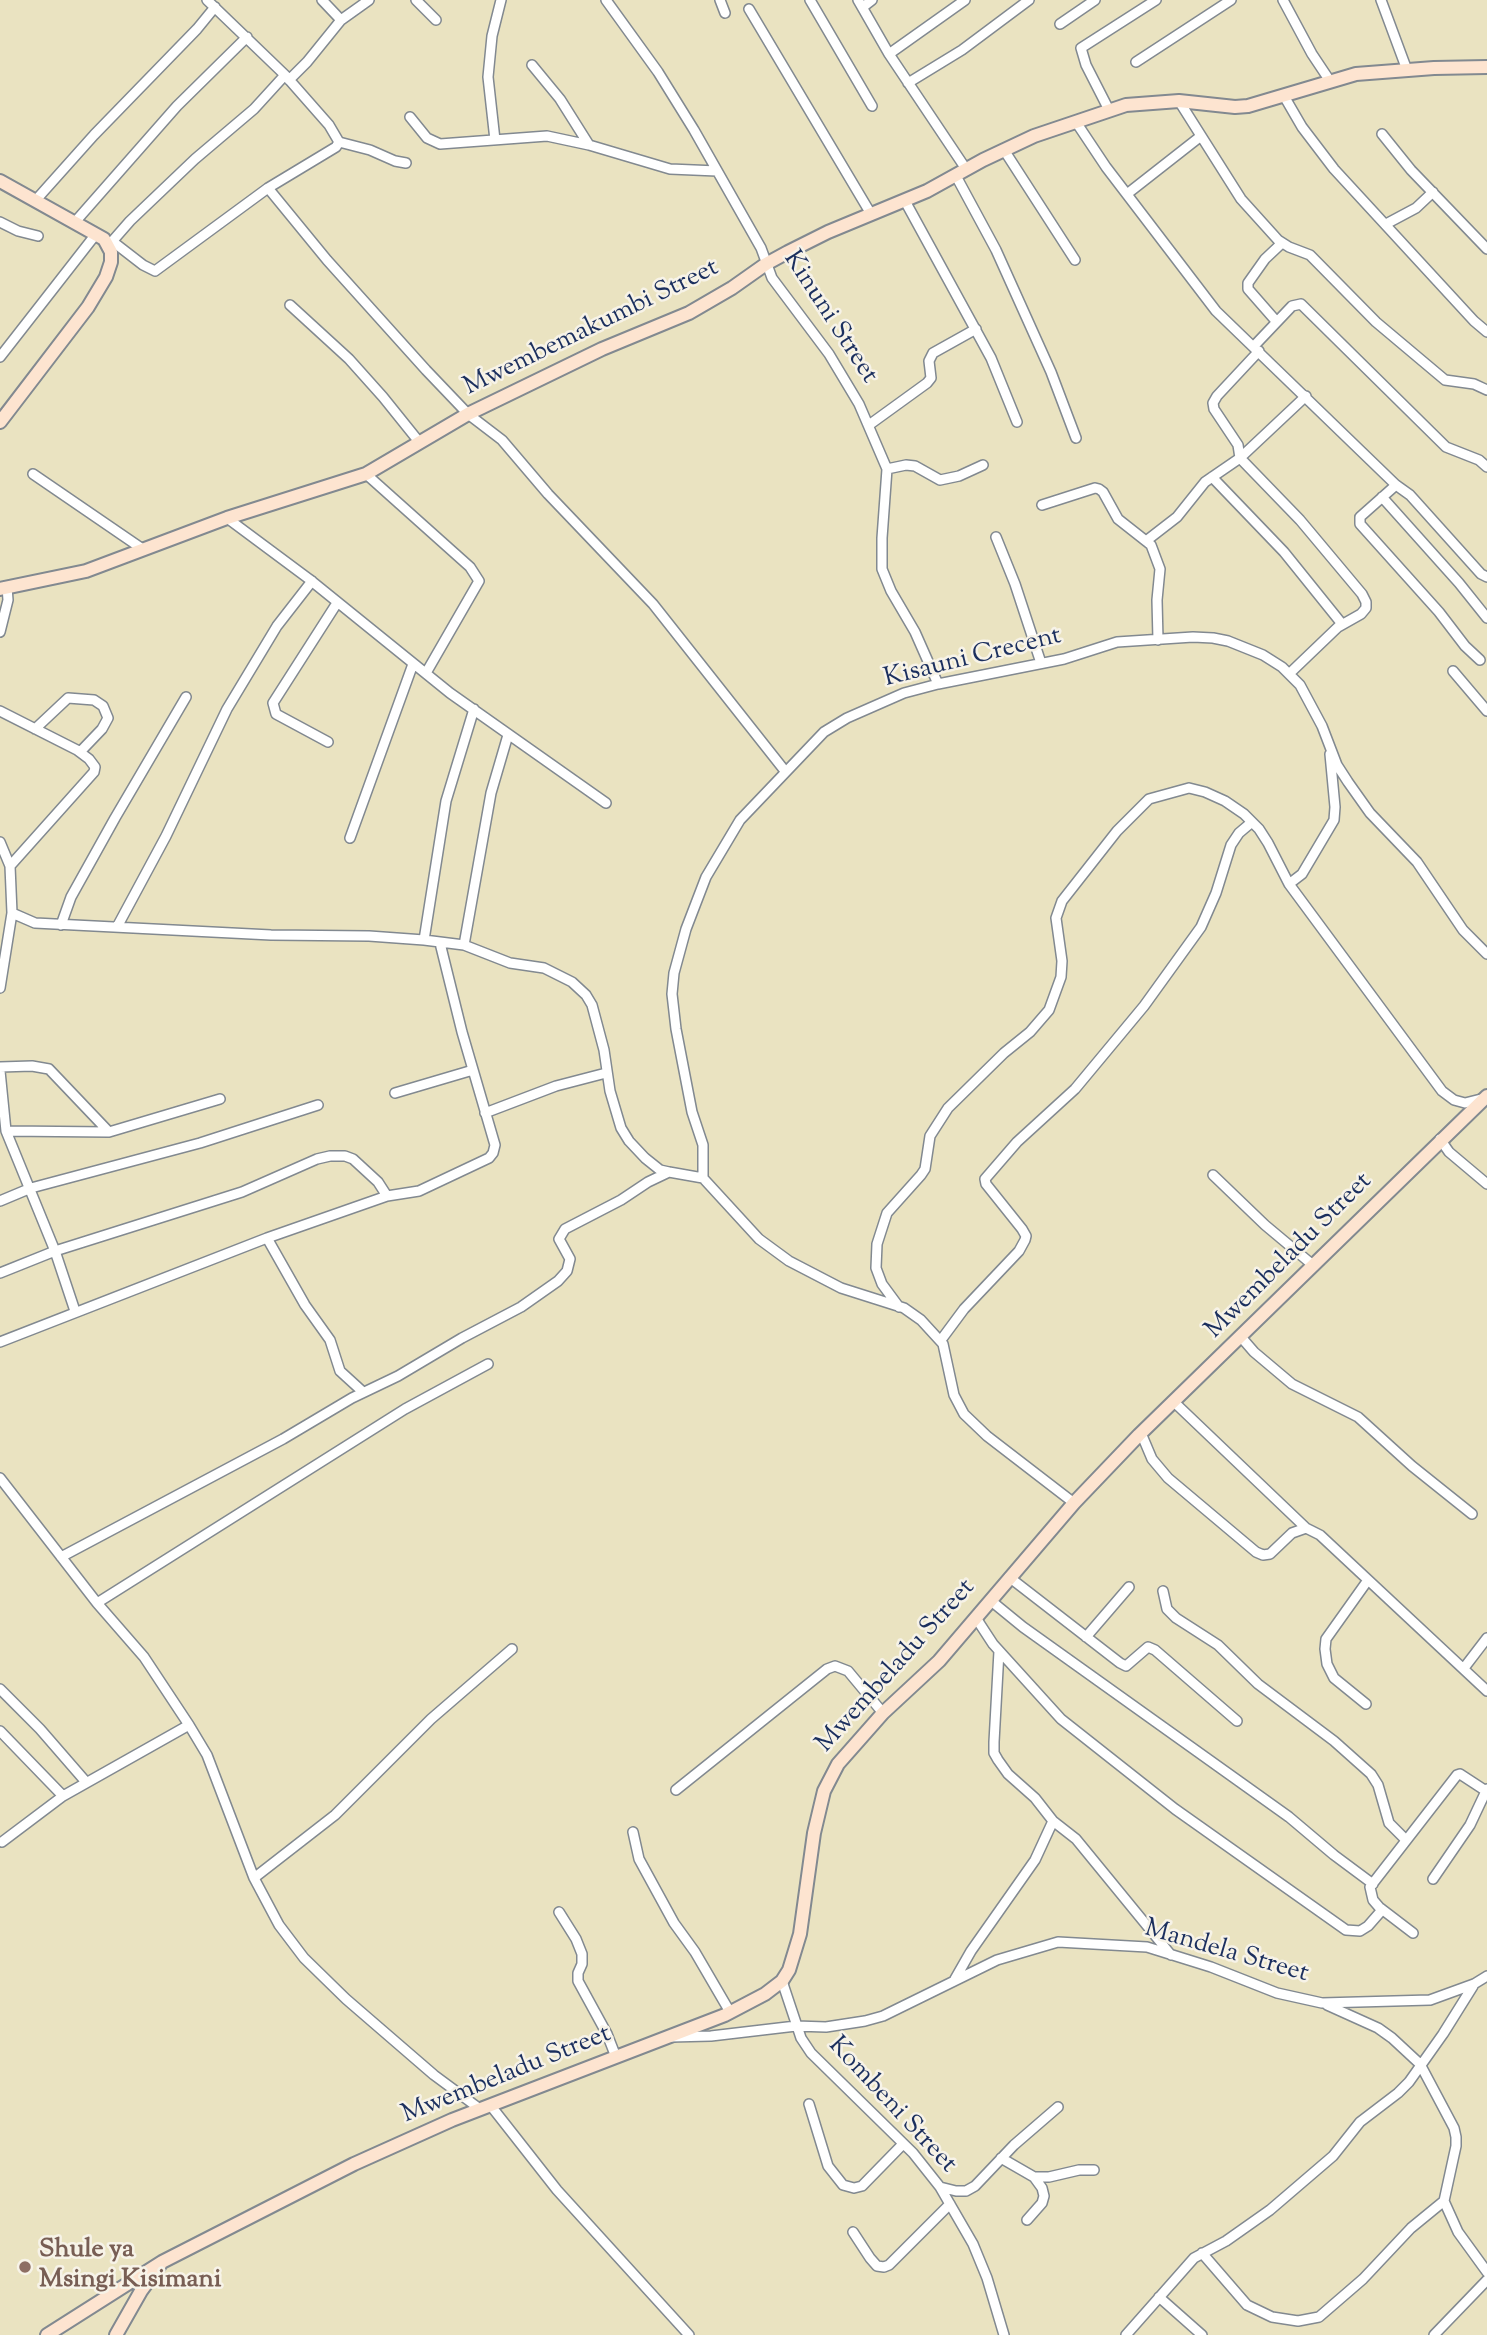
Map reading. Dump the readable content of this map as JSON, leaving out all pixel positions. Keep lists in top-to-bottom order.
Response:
{
  "streets": {
    "street": [
      "Kinuni Street",
      "Mwembemakumbi Street",
      "Kisauni Crecent",
      "Mwembeladu Street",
      "Mandela Street",
      "Kombeni Street"
    ]
  },
  "crossings": [
    ["Kinuni Street", "Mwembemakumbi Street"],
    ["Kinuni Street", "Kisauni Crecent"],
    ["Mwembeladu Street", "Mandela Street"],
    ["Mwembeladu Street", "Kombeni Street"],
    ["Mandela Street", "Kombeni Street"]
  ],
  "places": ["Shule ya Msingi Kisimani"]
}
